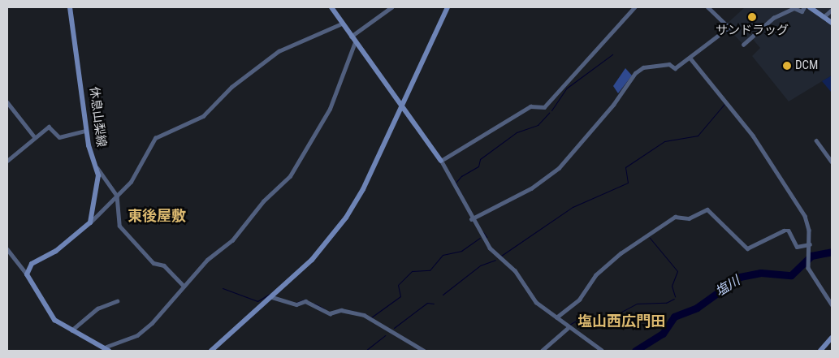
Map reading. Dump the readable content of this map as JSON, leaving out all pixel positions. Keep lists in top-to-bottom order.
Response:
{
  "streets": {
    "street": ["休息山梨線"]
  },
  "districts": ["東後屋敷", "塩山西広門田"],
  "water": ["塩川"],
  "places": ["サンドラッグ", "DCM"]
}
